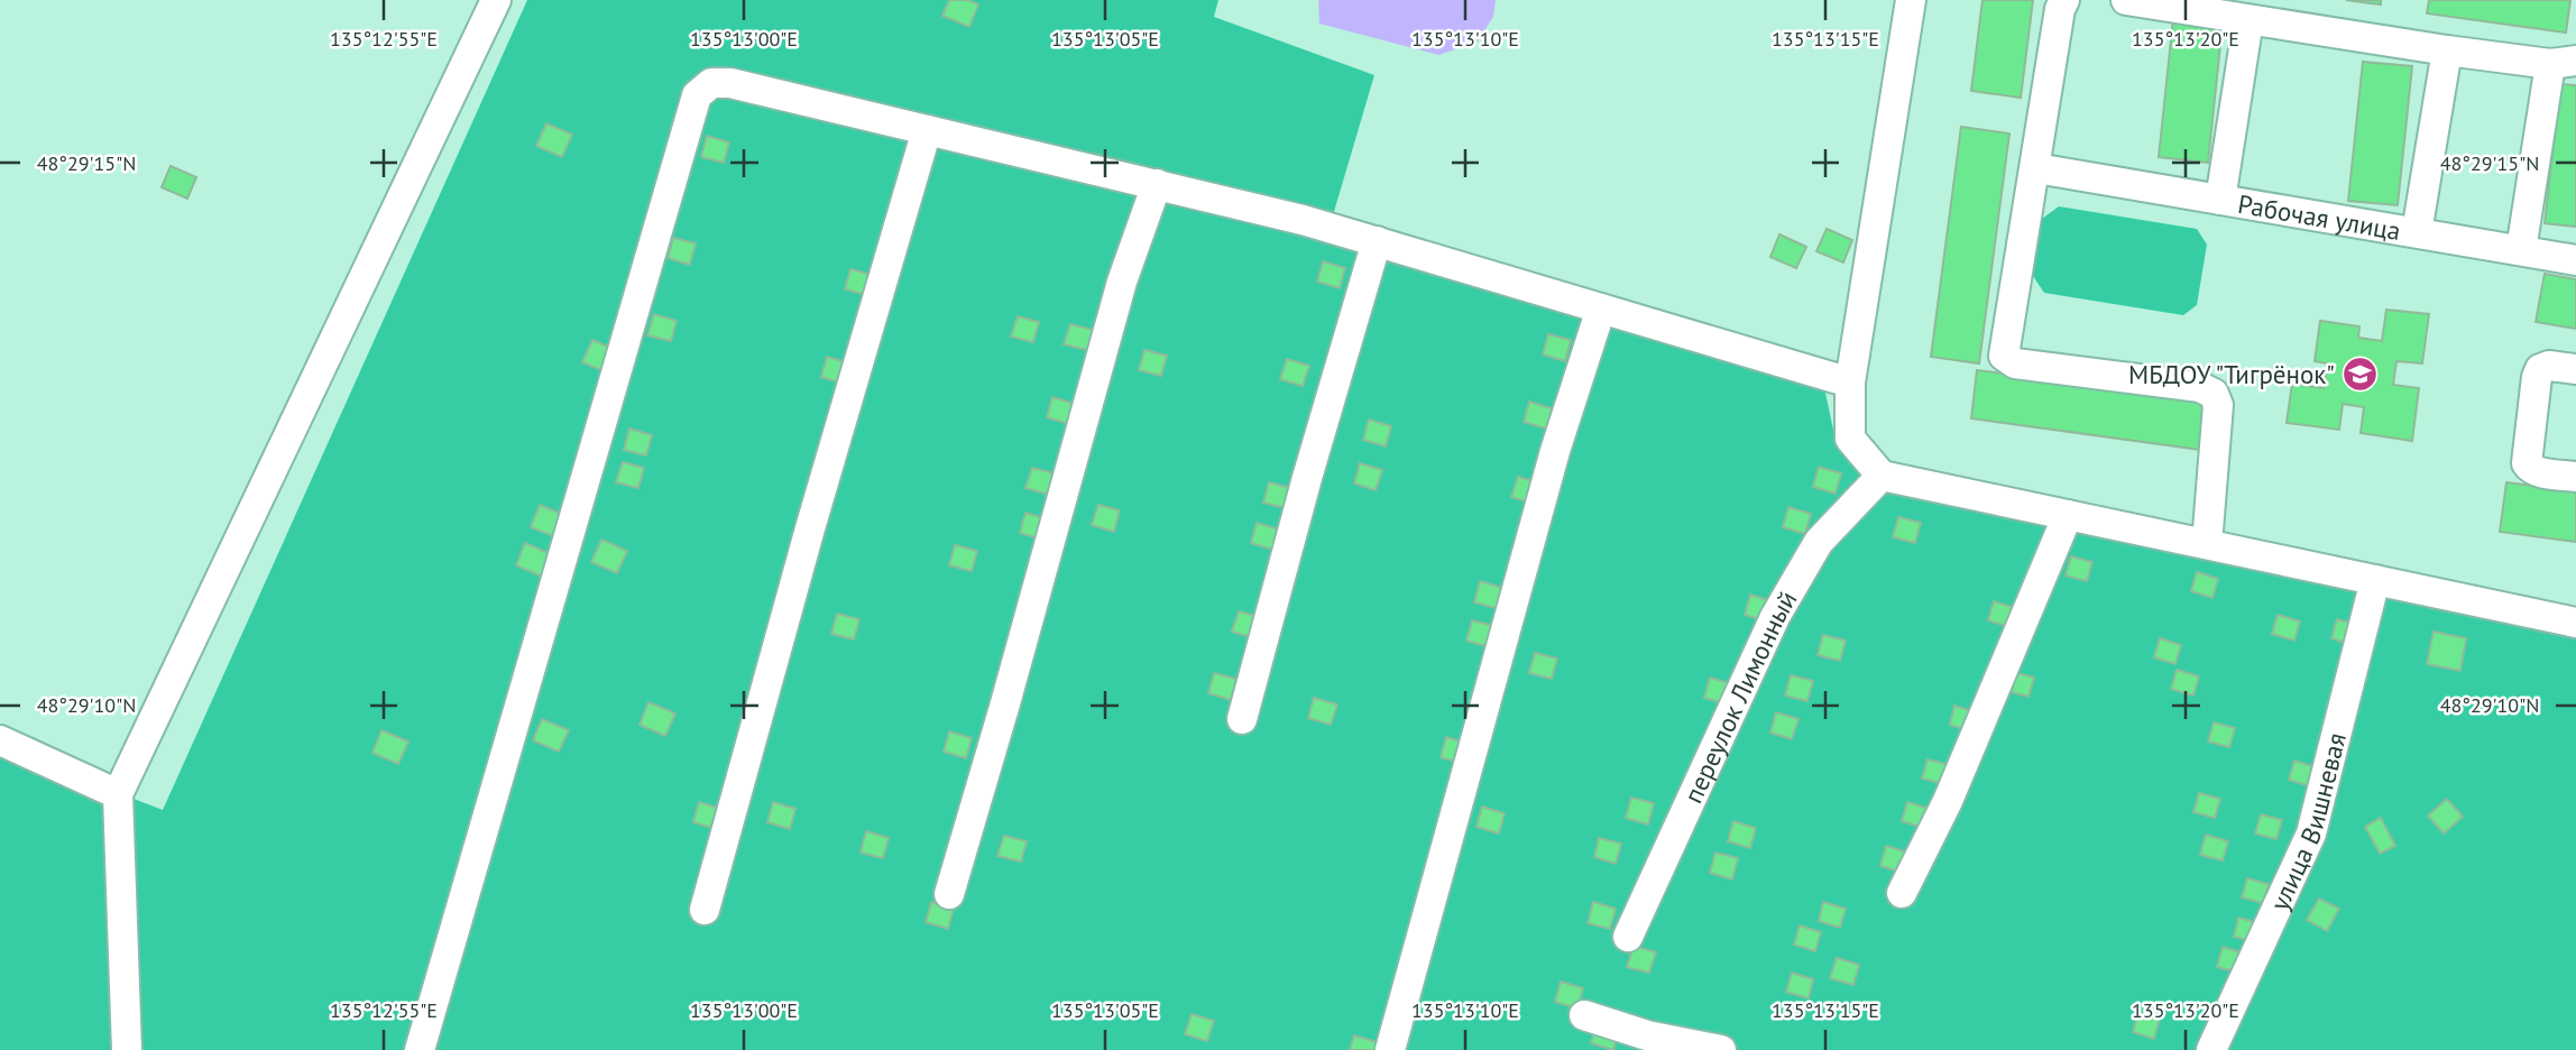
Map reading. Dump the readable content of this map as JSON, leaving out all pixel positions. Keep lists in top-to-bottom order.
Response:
{
  "streets": {
    "street": ["Рабочая улица", "переулок Лимонный", "улица Вишневая"]
  },
  "places": {
    "school or university": ["МБДОУ \"Тигрёнок\""]
  },
  "coordinates": [
    "135°12'55\"E",
    "135°13'00\"E",
    "135°13'05\"E",
    "135°13'10\"E",
    "135°13'15\"E",
    "135°13'20\"E",
    "48°29'15\"N",
    "48°29'10\"N"
  ]
}
